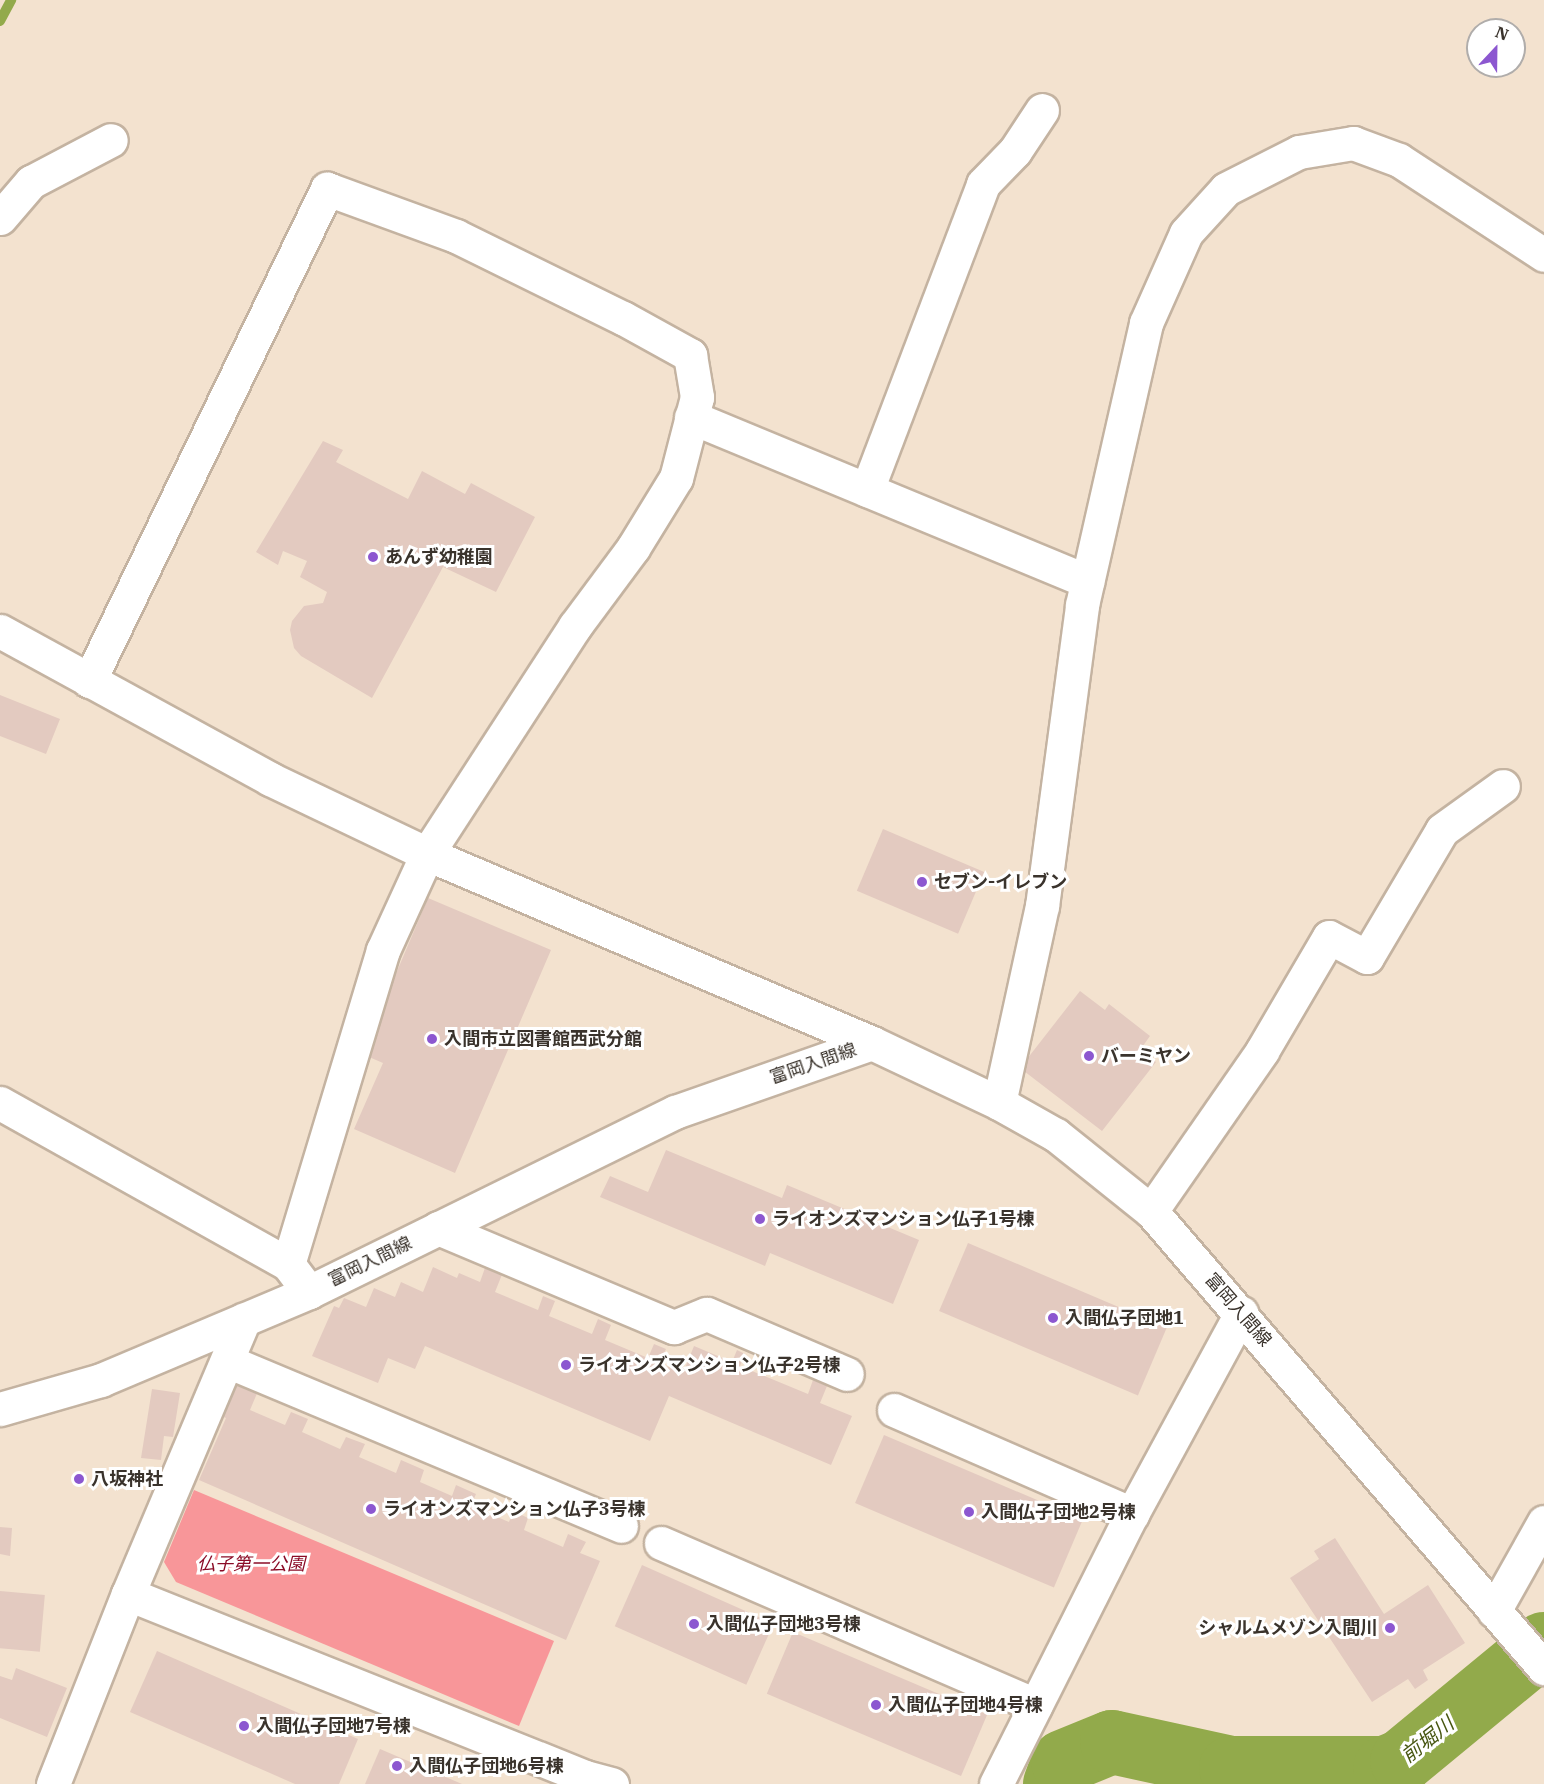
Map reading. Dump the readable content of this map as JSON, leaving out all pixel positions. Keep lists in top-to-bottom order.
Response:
{
  "streets": {
    "street": ["富岡入間線"]
  },
  "water": ["前堀川"],
  "parks": ["仏子第一公園"],
  "places": [
    "あんず幼稚園",
    "セブン-イレブン",
    "入間市立図書館西武分館",
    "バーミヤン",
    "ライオンズマンション仏子1号棟",
    "入間仏子団地1",
    "ライオンズマンション仏子2号棟",
    "八坂神社",
    "ライオンズマンション仏子3号棟",
    "入間仏子団地2号棟",
    "入間仏子団地3号棟",
    "シャルムメゾン入間川",
    "入間仏子団地4号棟",
    "入間仏子団地7号棟",
    "入間仏子団地6号棟"
  ],
  "north": "top"
}
